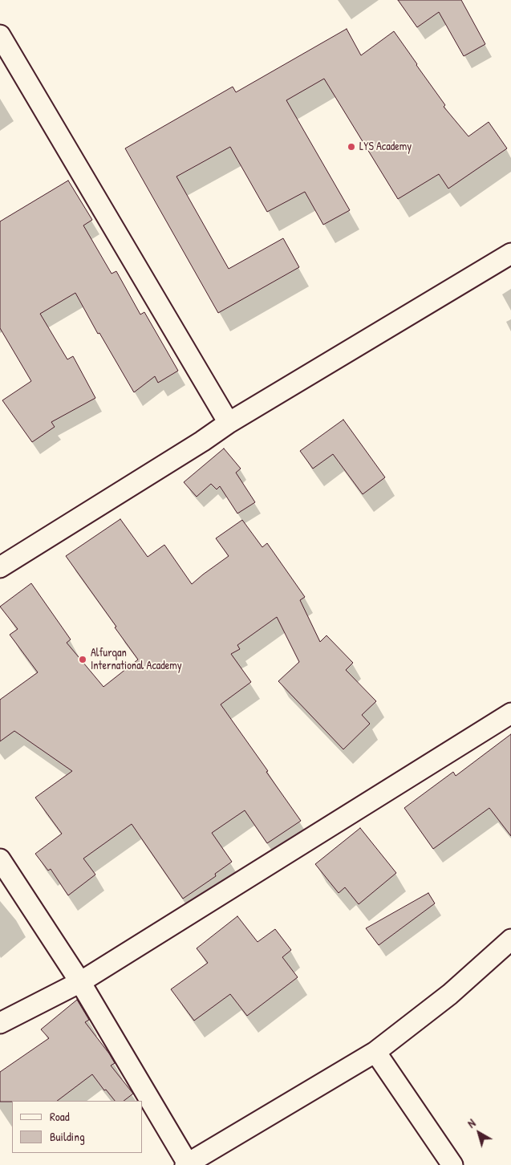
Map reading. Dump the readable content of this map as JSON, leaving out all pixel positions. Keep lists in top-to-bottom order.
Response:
{
  "places": ["LYS Academy", "Alfurqan International Academy"],
  "legend": ["Road", "Building"],
  "north": "top left"
}
